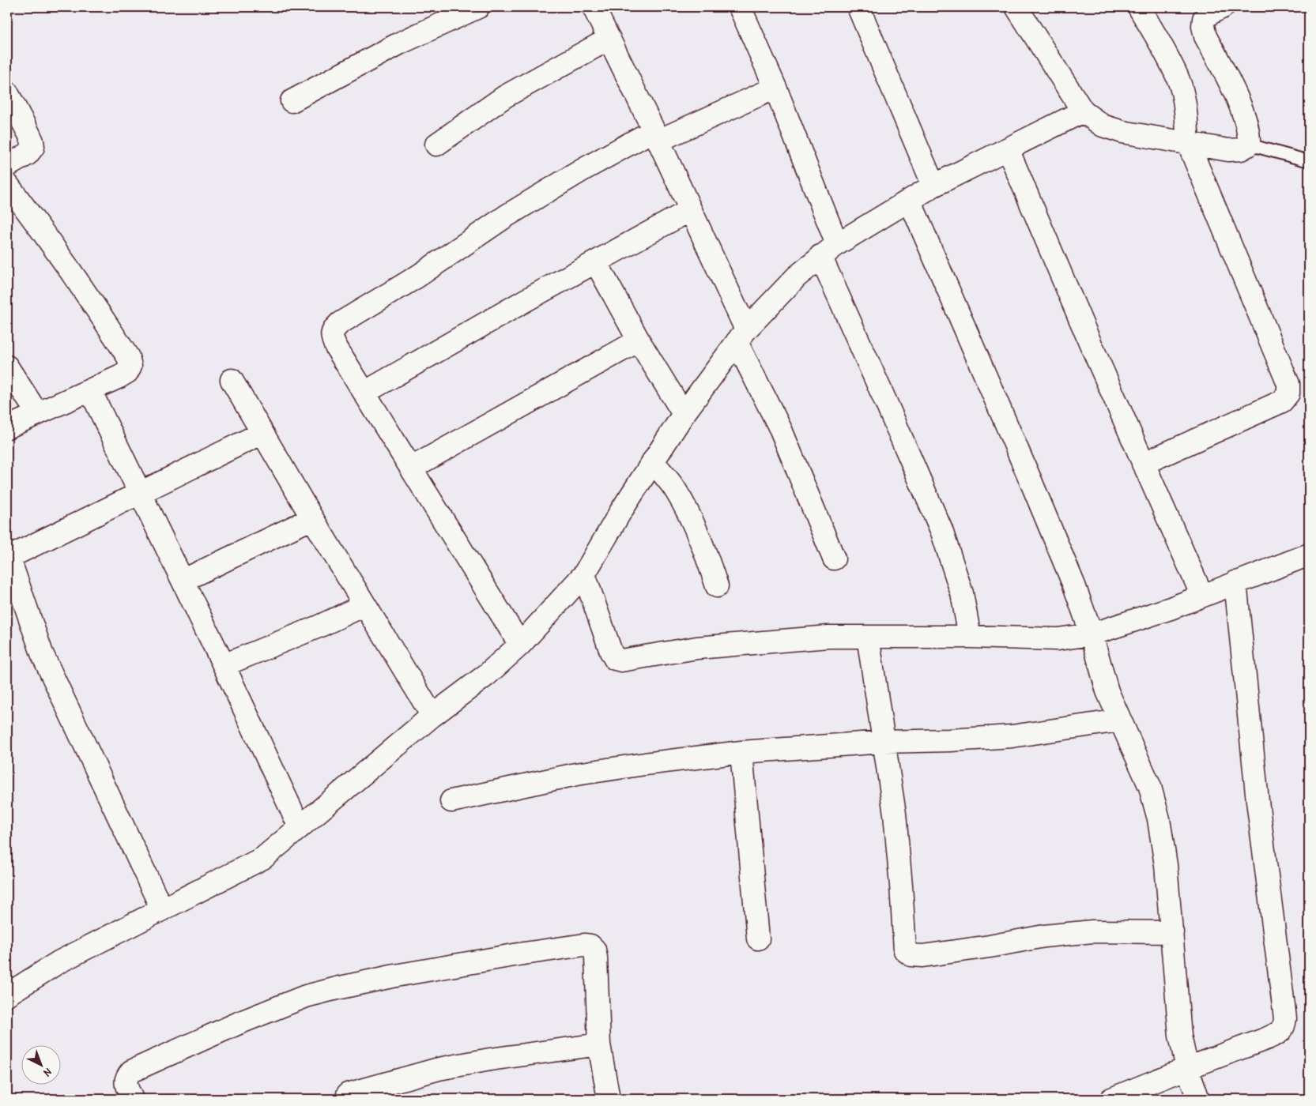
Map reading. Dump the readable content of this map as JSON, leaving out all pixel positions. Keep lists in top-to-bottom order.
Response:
{
  "north": "bottom right"
}
